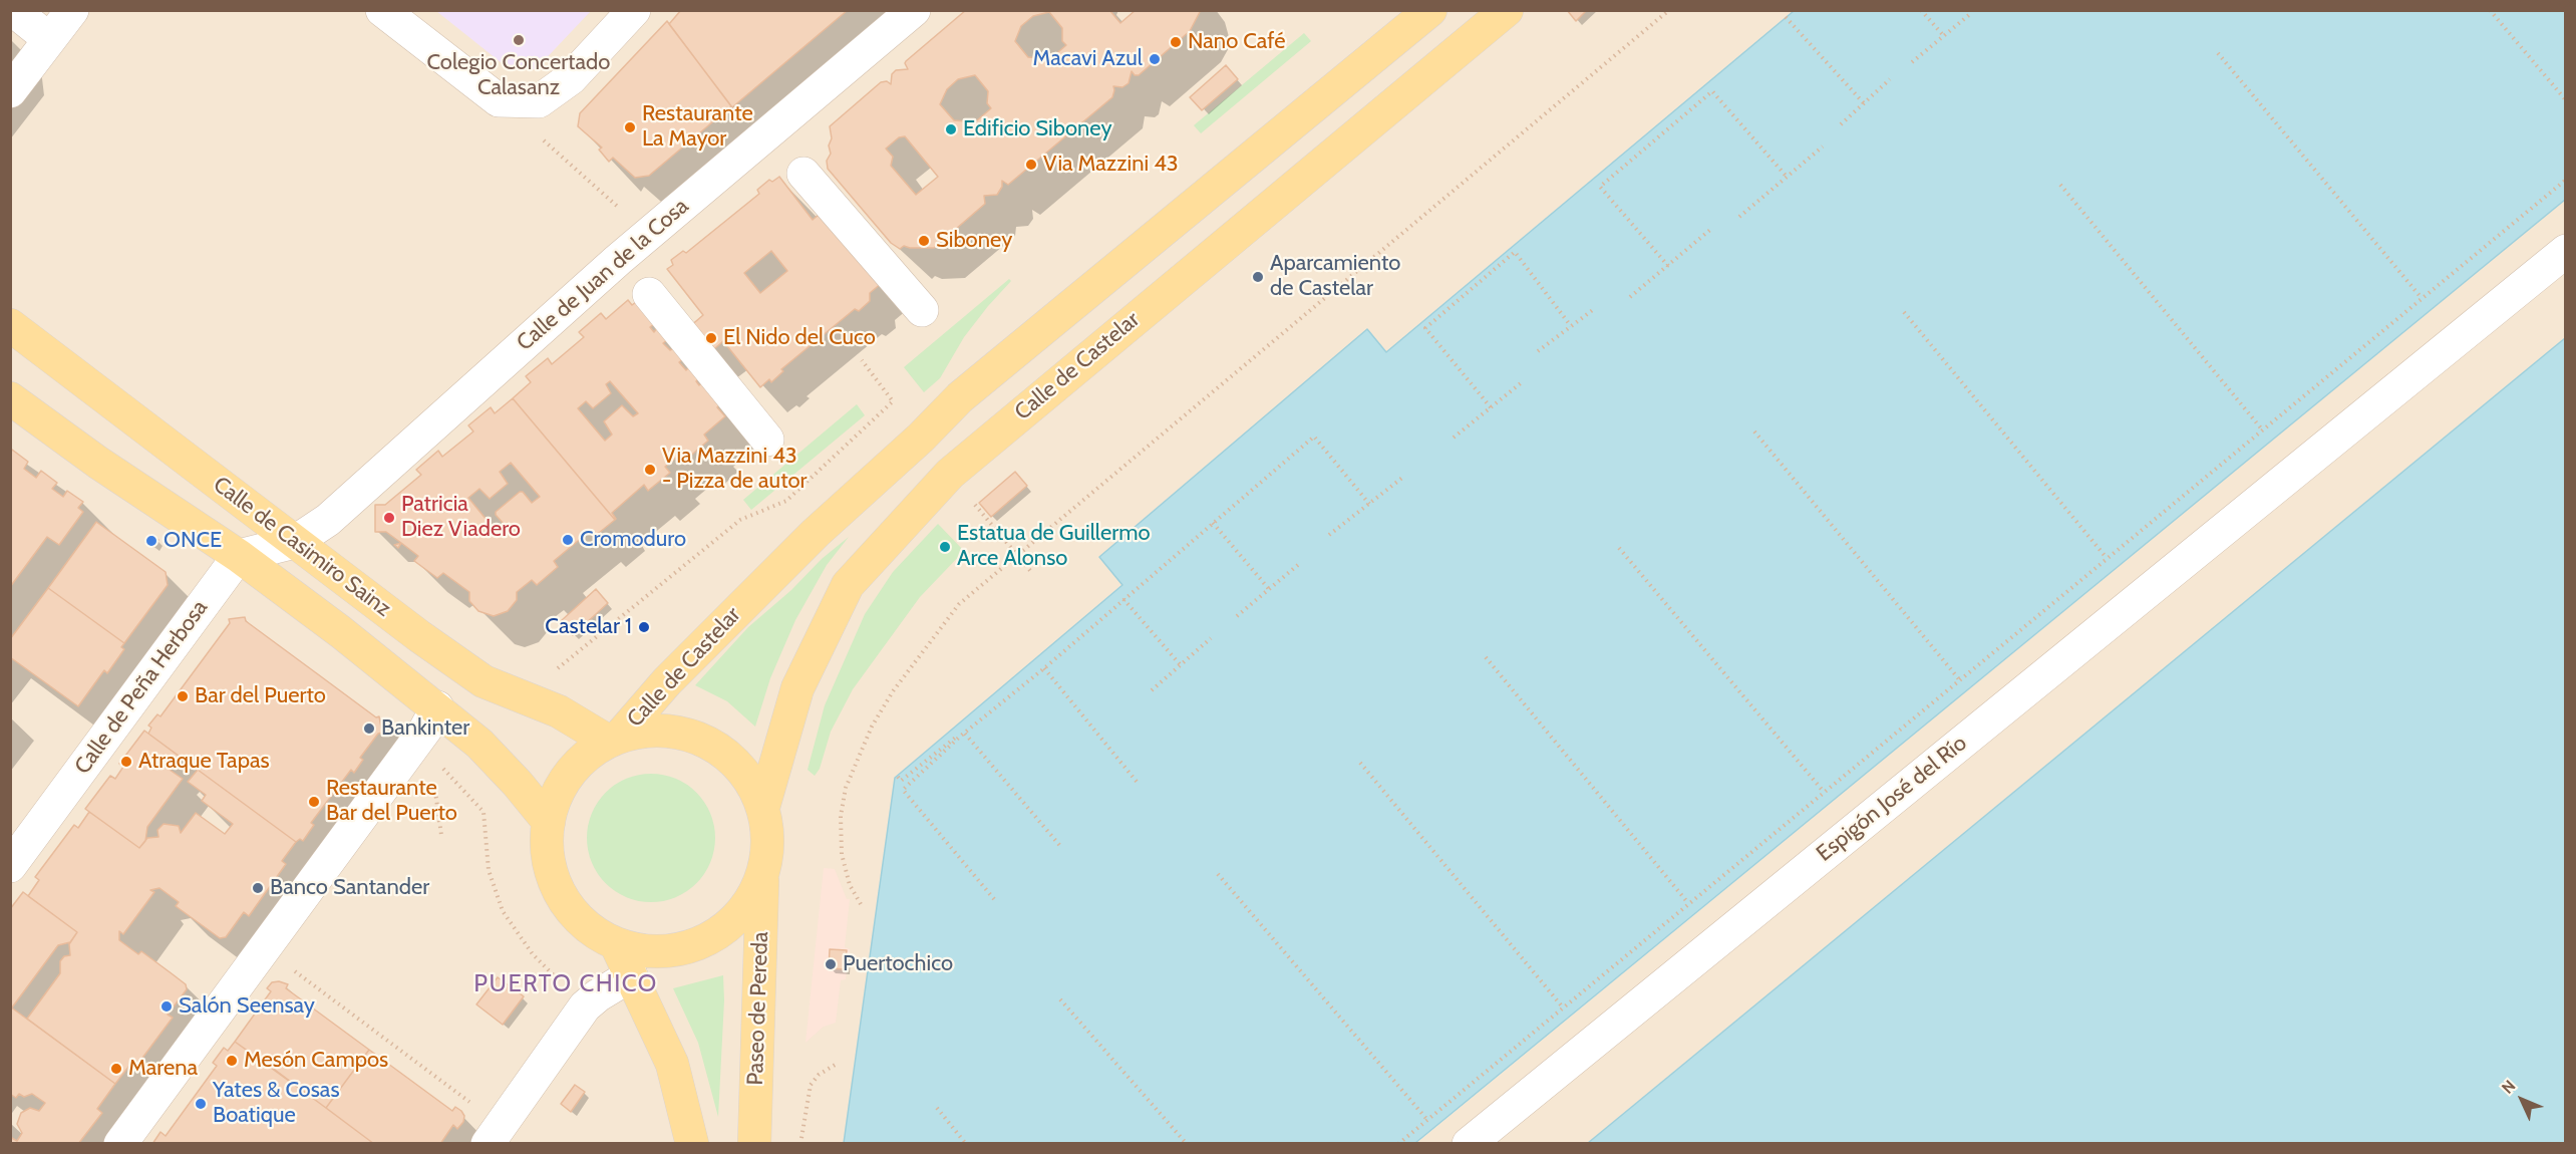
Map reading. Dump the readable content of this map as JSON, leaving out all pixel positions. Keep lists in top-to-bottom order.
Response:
{
  "streets": {
    "main road": ["Calle de Castelar", "Calle de Casimiro Sainz", "Paseo de Pereda"],
    "street": ["Calle de Juan de la Cosa", "Calle de Peña Herbosa", "Espigón José del Río"]
  },
  "crossings": [
    ["Calle de Juan de la Cosa", "Calle de Casimiro Sainz"],
    ["Calle de Castelar", "Calle de Casimiro Sainz"],
    ["Calle de Castelar", "Paseo de Pereda"],
    ["Calle de Casimiro Sainz", "Calle de Peña Herbosa"]
  ],
  "districts": ["PUERTO CHICO"],
  "places": [
    "Colegio Concertado Calasanz",
    "Nano Café",
    "Macavi Azul",
    "Restaurante La Mayor",
    "Edificio Siboney",
    "Via Mazzini 43",
    "Siboney",
    "Aparcamiento de Castelar",
    "El Nido del Cuco",
    "Via Mazzini 43 - Pizza de autor",
    "Patricia Diez Viadero",
    "Cromoduro",
    "ONCE",
    "Estatua de Guillermo Arce Alonso",
    "Castelar 1",
    "Bar del Puerto",
    "Bankinter",
    "Atraque Tapas",
    "Restaurante Bar del Puerto",
    "Banco Santander",
    "Puertochico",
    "Salón Seensay",
    "Mesón Campos",
    "Marena",
    "Yates & Cosas Boatique"
  ],
  "north": "top left"
}
